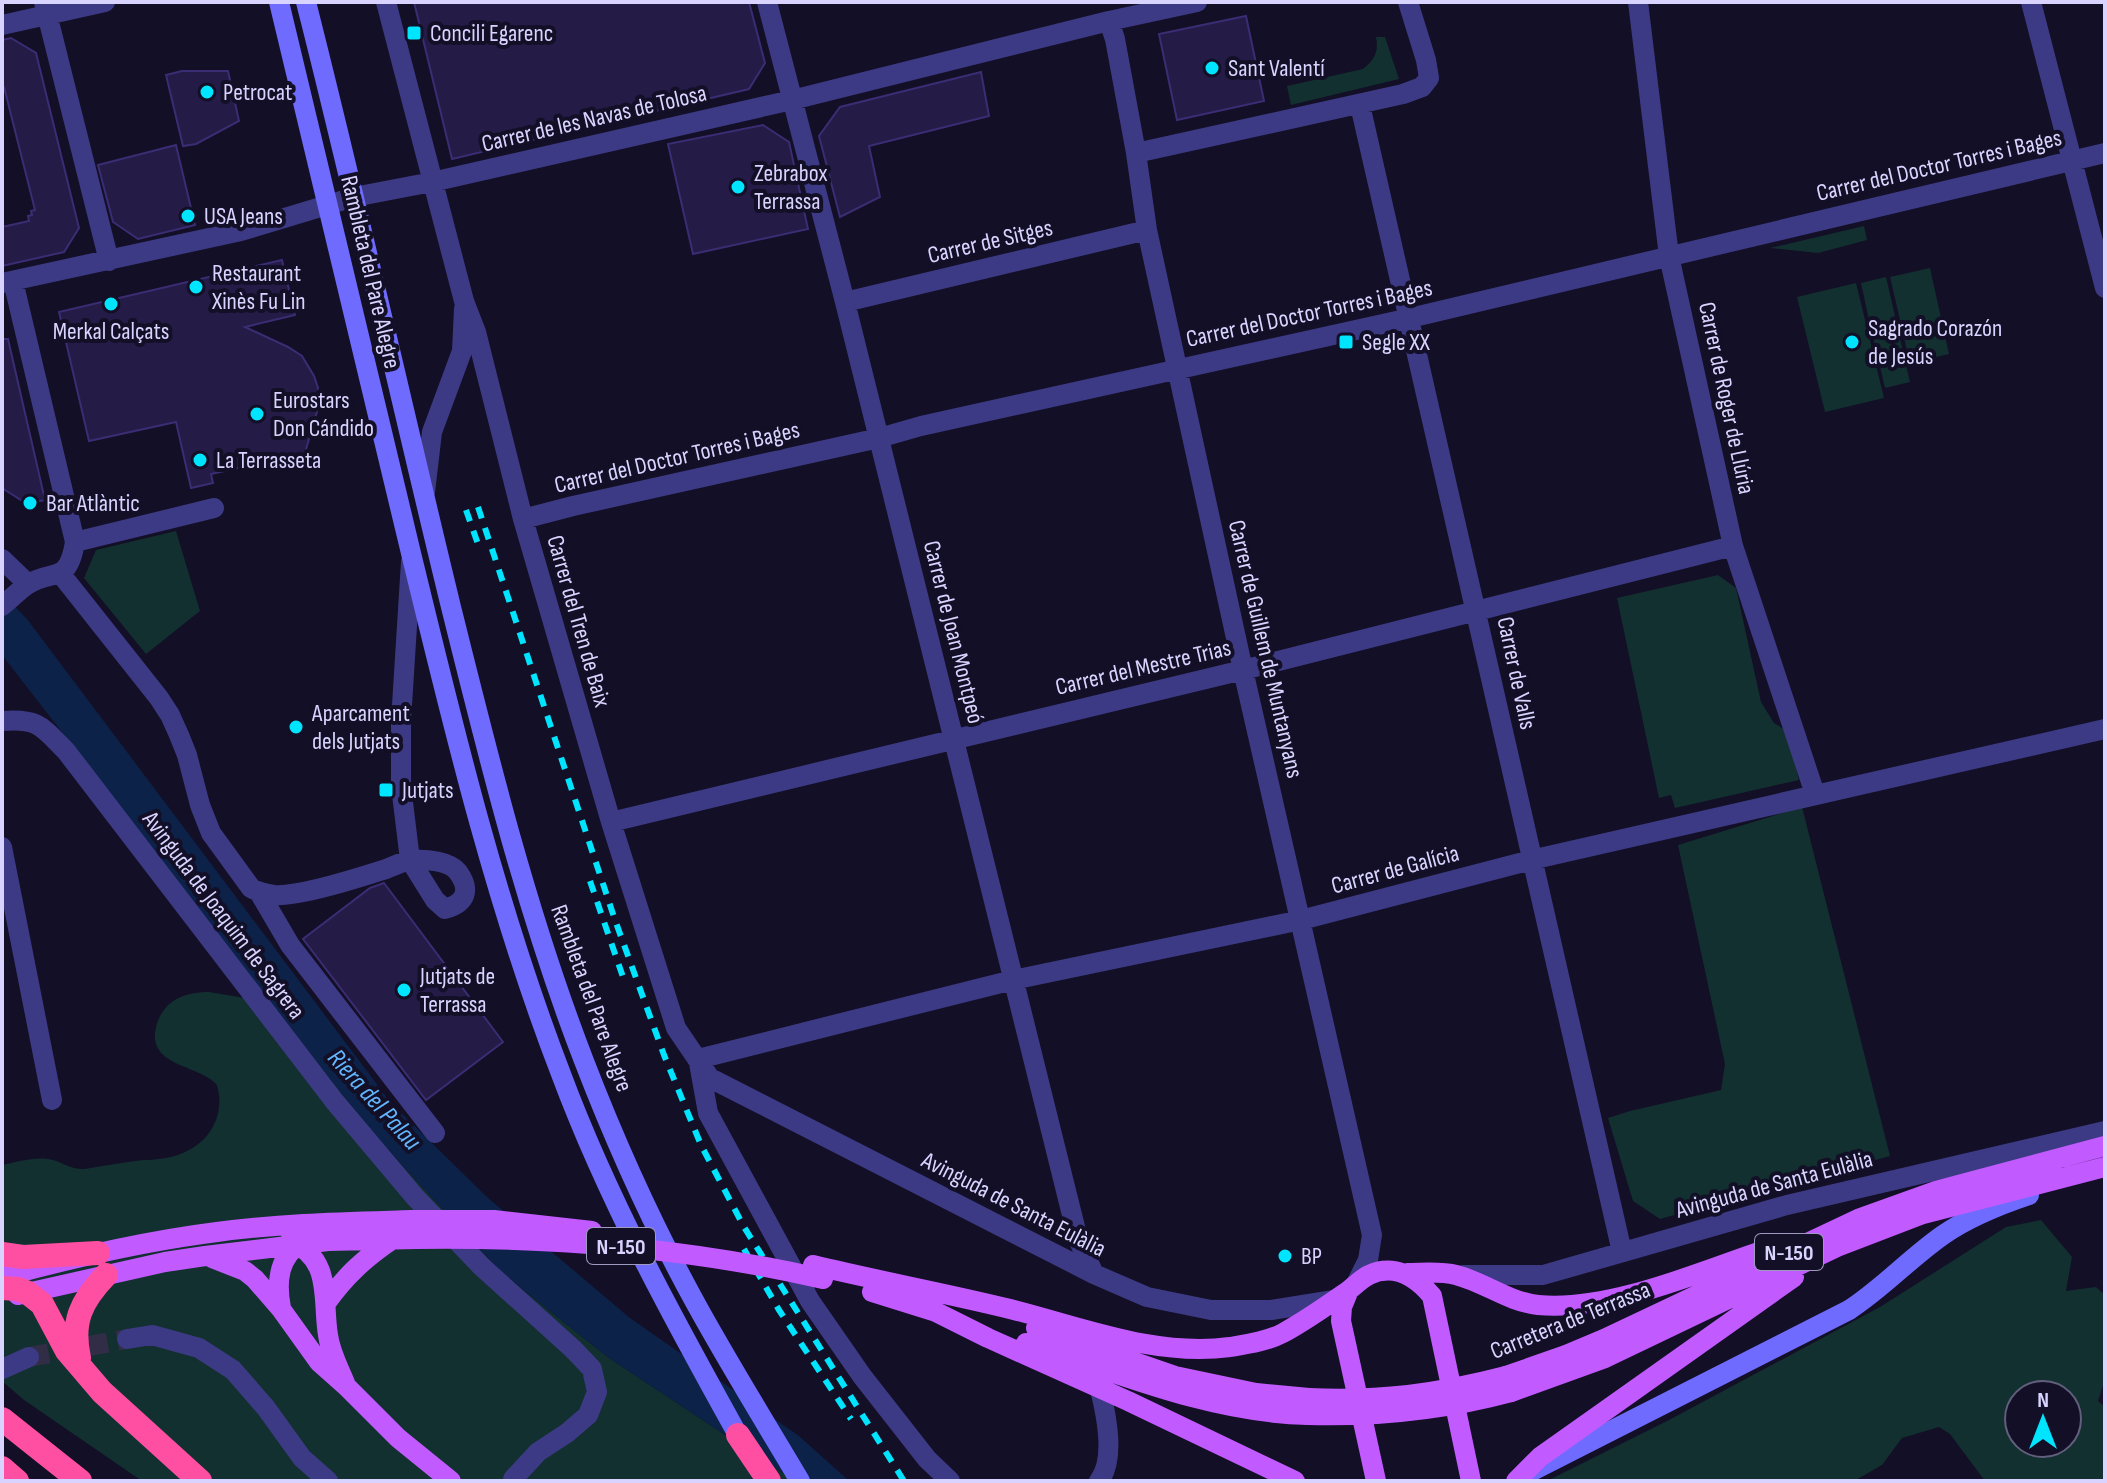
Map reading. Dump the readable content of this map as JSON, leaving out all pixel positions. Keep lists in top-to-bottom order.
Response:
{
  "streets": {
    "main road": ["Rambleta del Pare Alegre", "N-150", "Carretera de Terrassa"],
    "street": [
      "Carrer de les Navas de Tolosa",
      "Carrer del Doctor Torres i Bages",
      "Carrer de Sitges",
      "Carrer de Roger de Llúria",
      "Carrer del Tren de Baix",
      "Carrer de Joan Montpeó",
      "Carrer de Guillem de Muntanyans",
      "Carrer del Mestre Trias",
      "Carrer de Valls",
      "Carrer de Galícia",
      "Avinguda de Joaquim de Sagrera",
      "Avinguda de Santa Eulàlia"
    ]
  },
  "crossings": [
    ["Carrer de les Navas de Tolosa", "Rambleta del Pare Alegre"],
    ["Carrer de les Navas de Tolosa", "Carrer del Tren de Baix"],
    ["Carrer de les Navas de Tolosa", "Carrer de Joan Montpeó"],
    ["Carrer de les Navas de Tolosa", "Carrer de Guillem de Muntanyans"],
    ["Carrer del Doctor Torres i Bages", "Carrer de Roger de Llúria"],
    ["Carrer del Doctor Torres i Bages", "Carrer del Tren de Baix"],
    ["Carrer del Doctor Torres i Bages", "Carrer de Joan Montpeó"],
    ["Carrer del Doctor Torres i Bages", "Carrer de Guillem de Muntanyans"],
    ["Carrer del Doctor Torres i Bages", "Carrer de Valls"],
    ["Carrer de Sitges", "Carrer de Joan Montpeó"],
    ["Carrer de Sitges", "Carrer de Guillem de Muntanyans"],
    ["Rambleta del Pare Alegre", "Carrer del Tren de Baix"],
    ["Rambleta del Pare Alegre", "Avinguda de Joaquim de Sagrera"],
    ["Carrer de Roger de Llúria", "Carrer del Mestre Trias"],
    ["Carrer de Roger de Llúria", "Carrer de Galícia"],
    ["Carrer del Tren de Baix", "Carrer del Mestre Trias"],
    ["Carrer del Tren de Baix", "Carrer de Galícia"],
    ["Carrer del Tren de Baix", "Avinguda de Santa Eulàlia"],
    ["Carrer de Joan Montpeó", "Carrer del Mestre Trias"],
    ["Carrer de Joan Montpeó", "Carrer de Galícia"],
    ["Carrer de Joan Montpeó", "Avinguda de Santa Eulàlia"],
    ["Carrer de Guillem de Muntanyans", "Carrer del Mestre Trias"],
    ["Carrer de Guillem de Muntanyans", "Carrer de Galícia"],
    ["Carrer de Guillem de Muntanyans", "Avinguda de Santa Eulàlia"],
    ["Carrer del Mestre Trias", "Carrer de Valls"],
    ["Carrer de Valls", "Carrer de Galícia"],
    ["Carrer de Valls", "Avinguda de Santa Eulàlia"],
    ["Carrer de Galícia", "Avinguda de Santa Eulàlia"],
    ["N-150", "Carretera de Terrassa"]
  ],
  "water": ["Riera del Palau"],
  "places": {
    "transit": ["Concili Egarenc", "Segle XX", "Jutjats"],
    "other": [
      "Sant Valentí",
      "Petrocat",
      "Zebrabox Terrassa",
      "USA Jeans",
      "Restaurant Xinès Fu Lin",
      "Merkal Calçats",
      "Sagrado Corazón de Jesús",
      "Eurostars Don Cándido",
      "La Terrasseta",
      "Bar Atlàntic",
      "Aparcament dels Jutjats",
      "Jutjats de Terrassa",
      "BP"
    ]
  },
  "north": "top"
}
